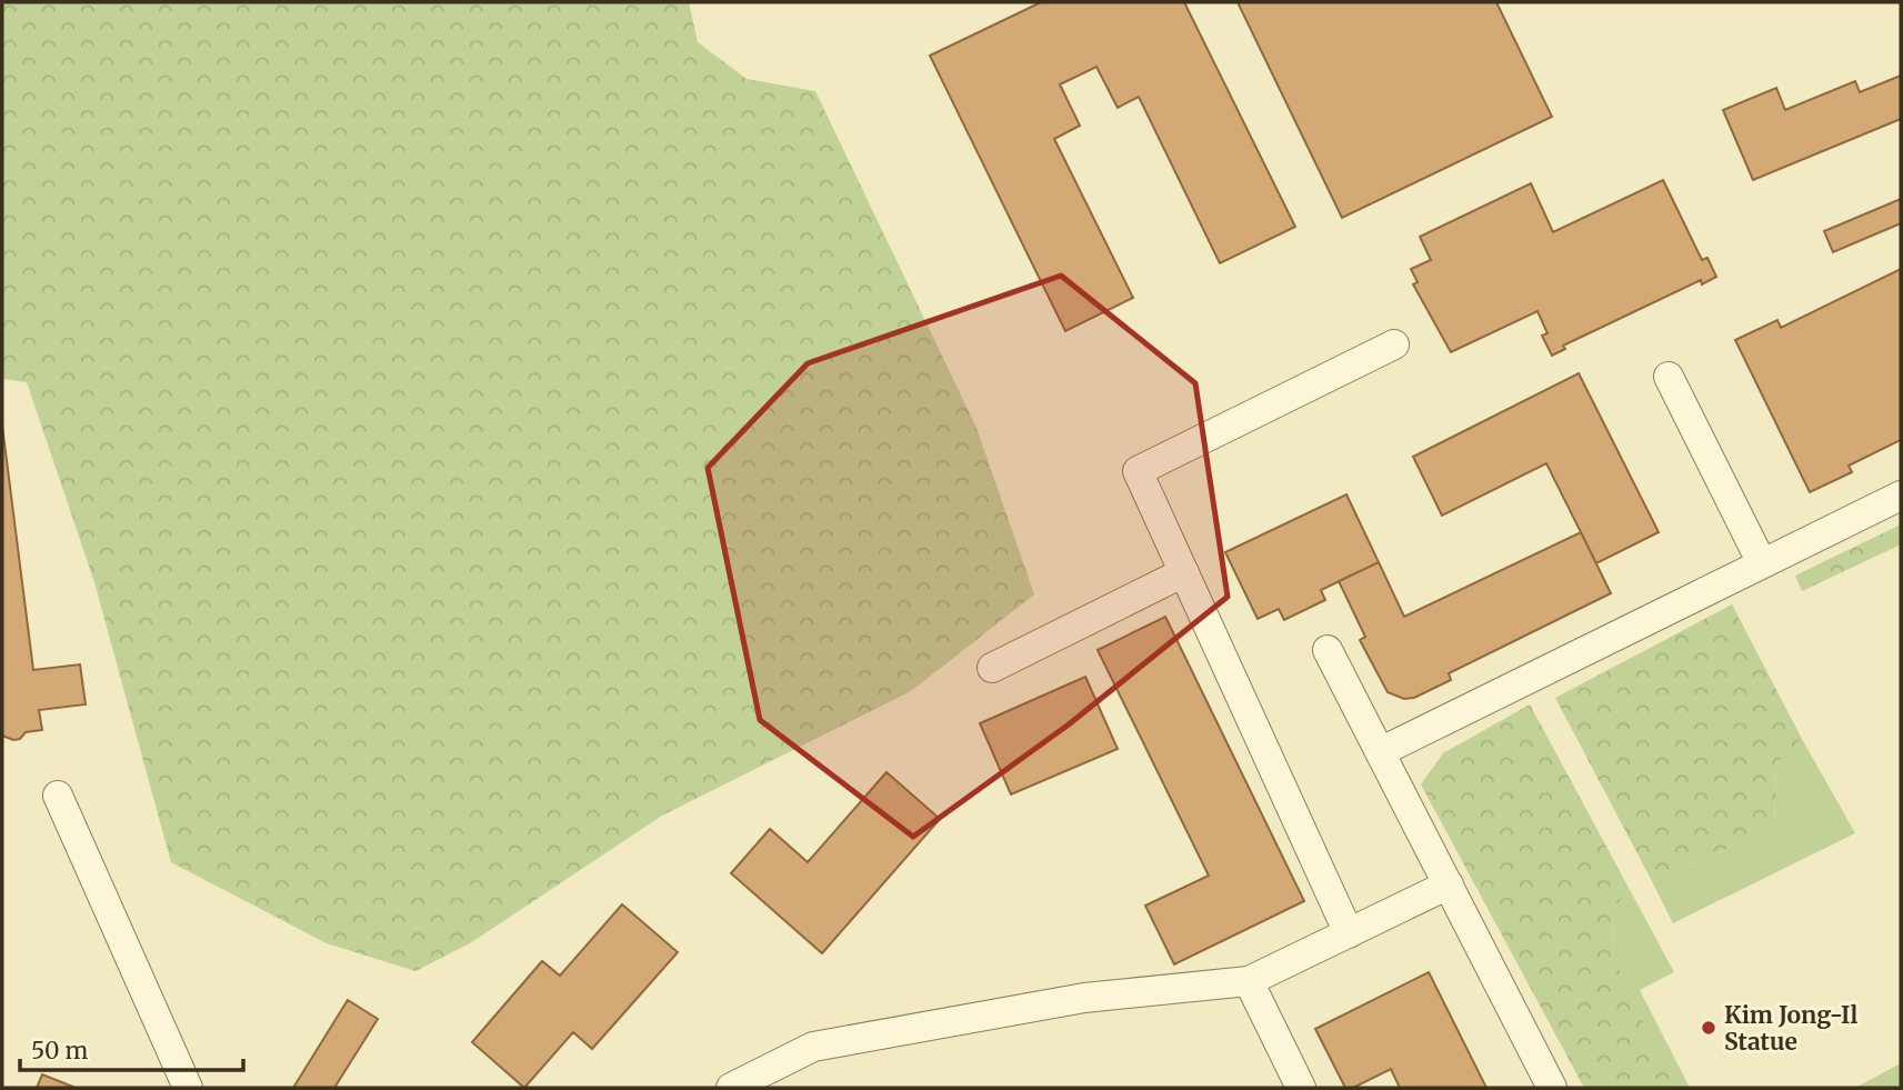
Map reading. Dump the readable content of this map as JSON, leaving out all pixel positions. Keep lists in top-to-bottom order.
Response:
{
  "places": ["Kim Jong-Il Statue"],
  "scale_bar": "50 m"
}
